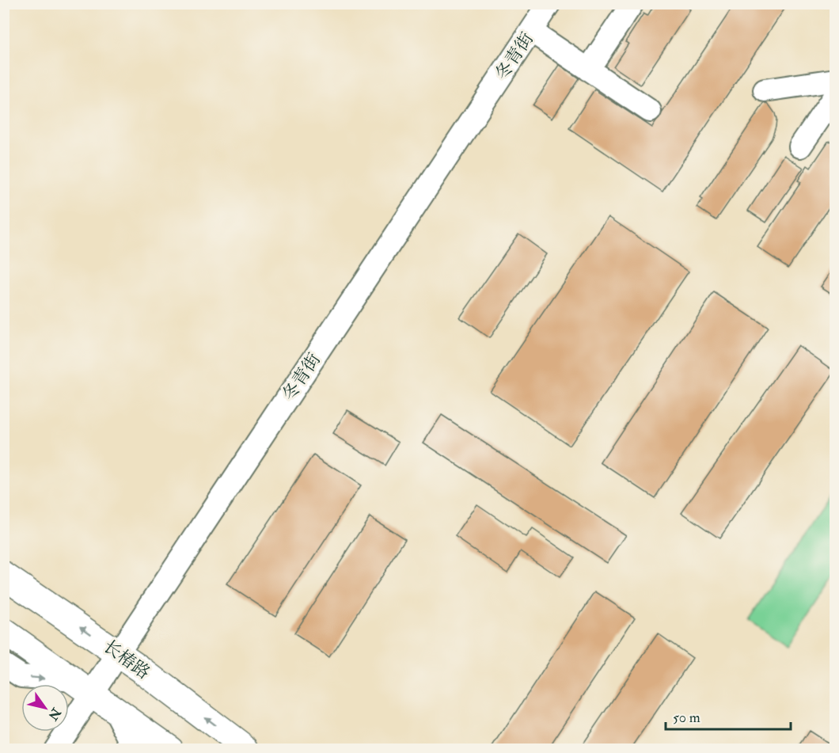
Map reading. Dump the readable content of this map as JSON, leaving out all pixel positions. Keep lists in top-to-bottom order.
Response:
{
  "streets": {
    "main road": ["长椿路"],
    "street": ["冬青街"]
  },
  "crossings": [
    ["冬青街", "长椿路"]
  ],
  "scale_bar": "50 m",
  "north": "bottom right"
}
